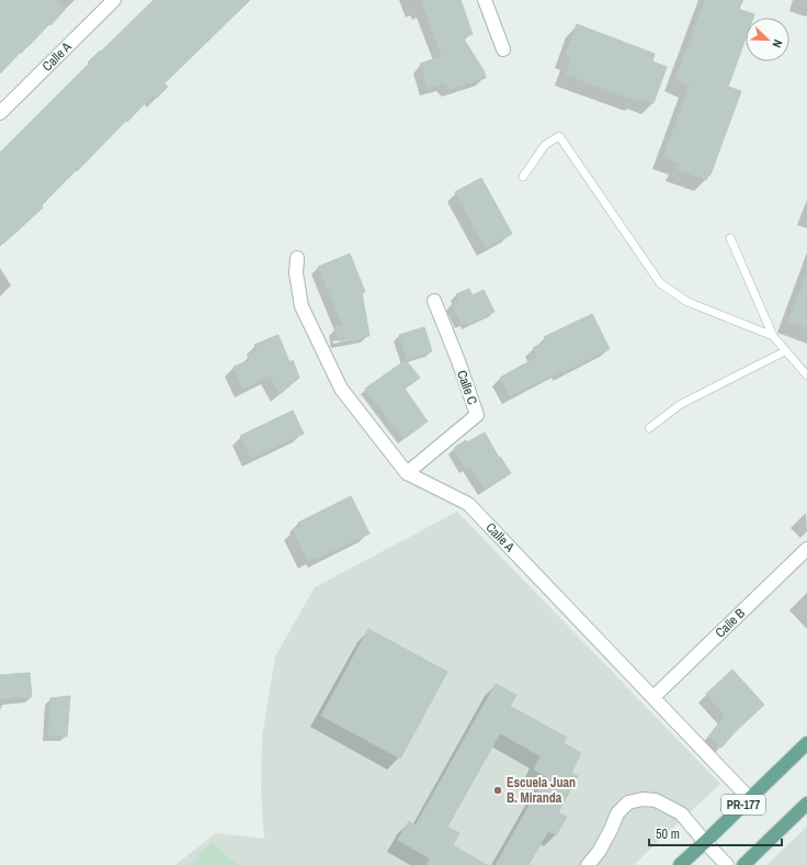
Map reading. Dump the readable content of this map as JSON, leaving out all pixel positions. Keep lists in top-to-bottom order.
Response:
{
  "streets": {
    "main road": ["PR-177"],
    "street": ["Calle A", "Calle C", "Calle B"]
  },
  "crossings": [
    ["Calle A", "Calle C"],
    ["Calle A", "Calle B"],
    ["Calle A", "PR-177"]
  ],
  "places": ["Escuela Juan B. Miranda"],
  "scale_bar": "50 m",
  "north": "bottom right"
}
